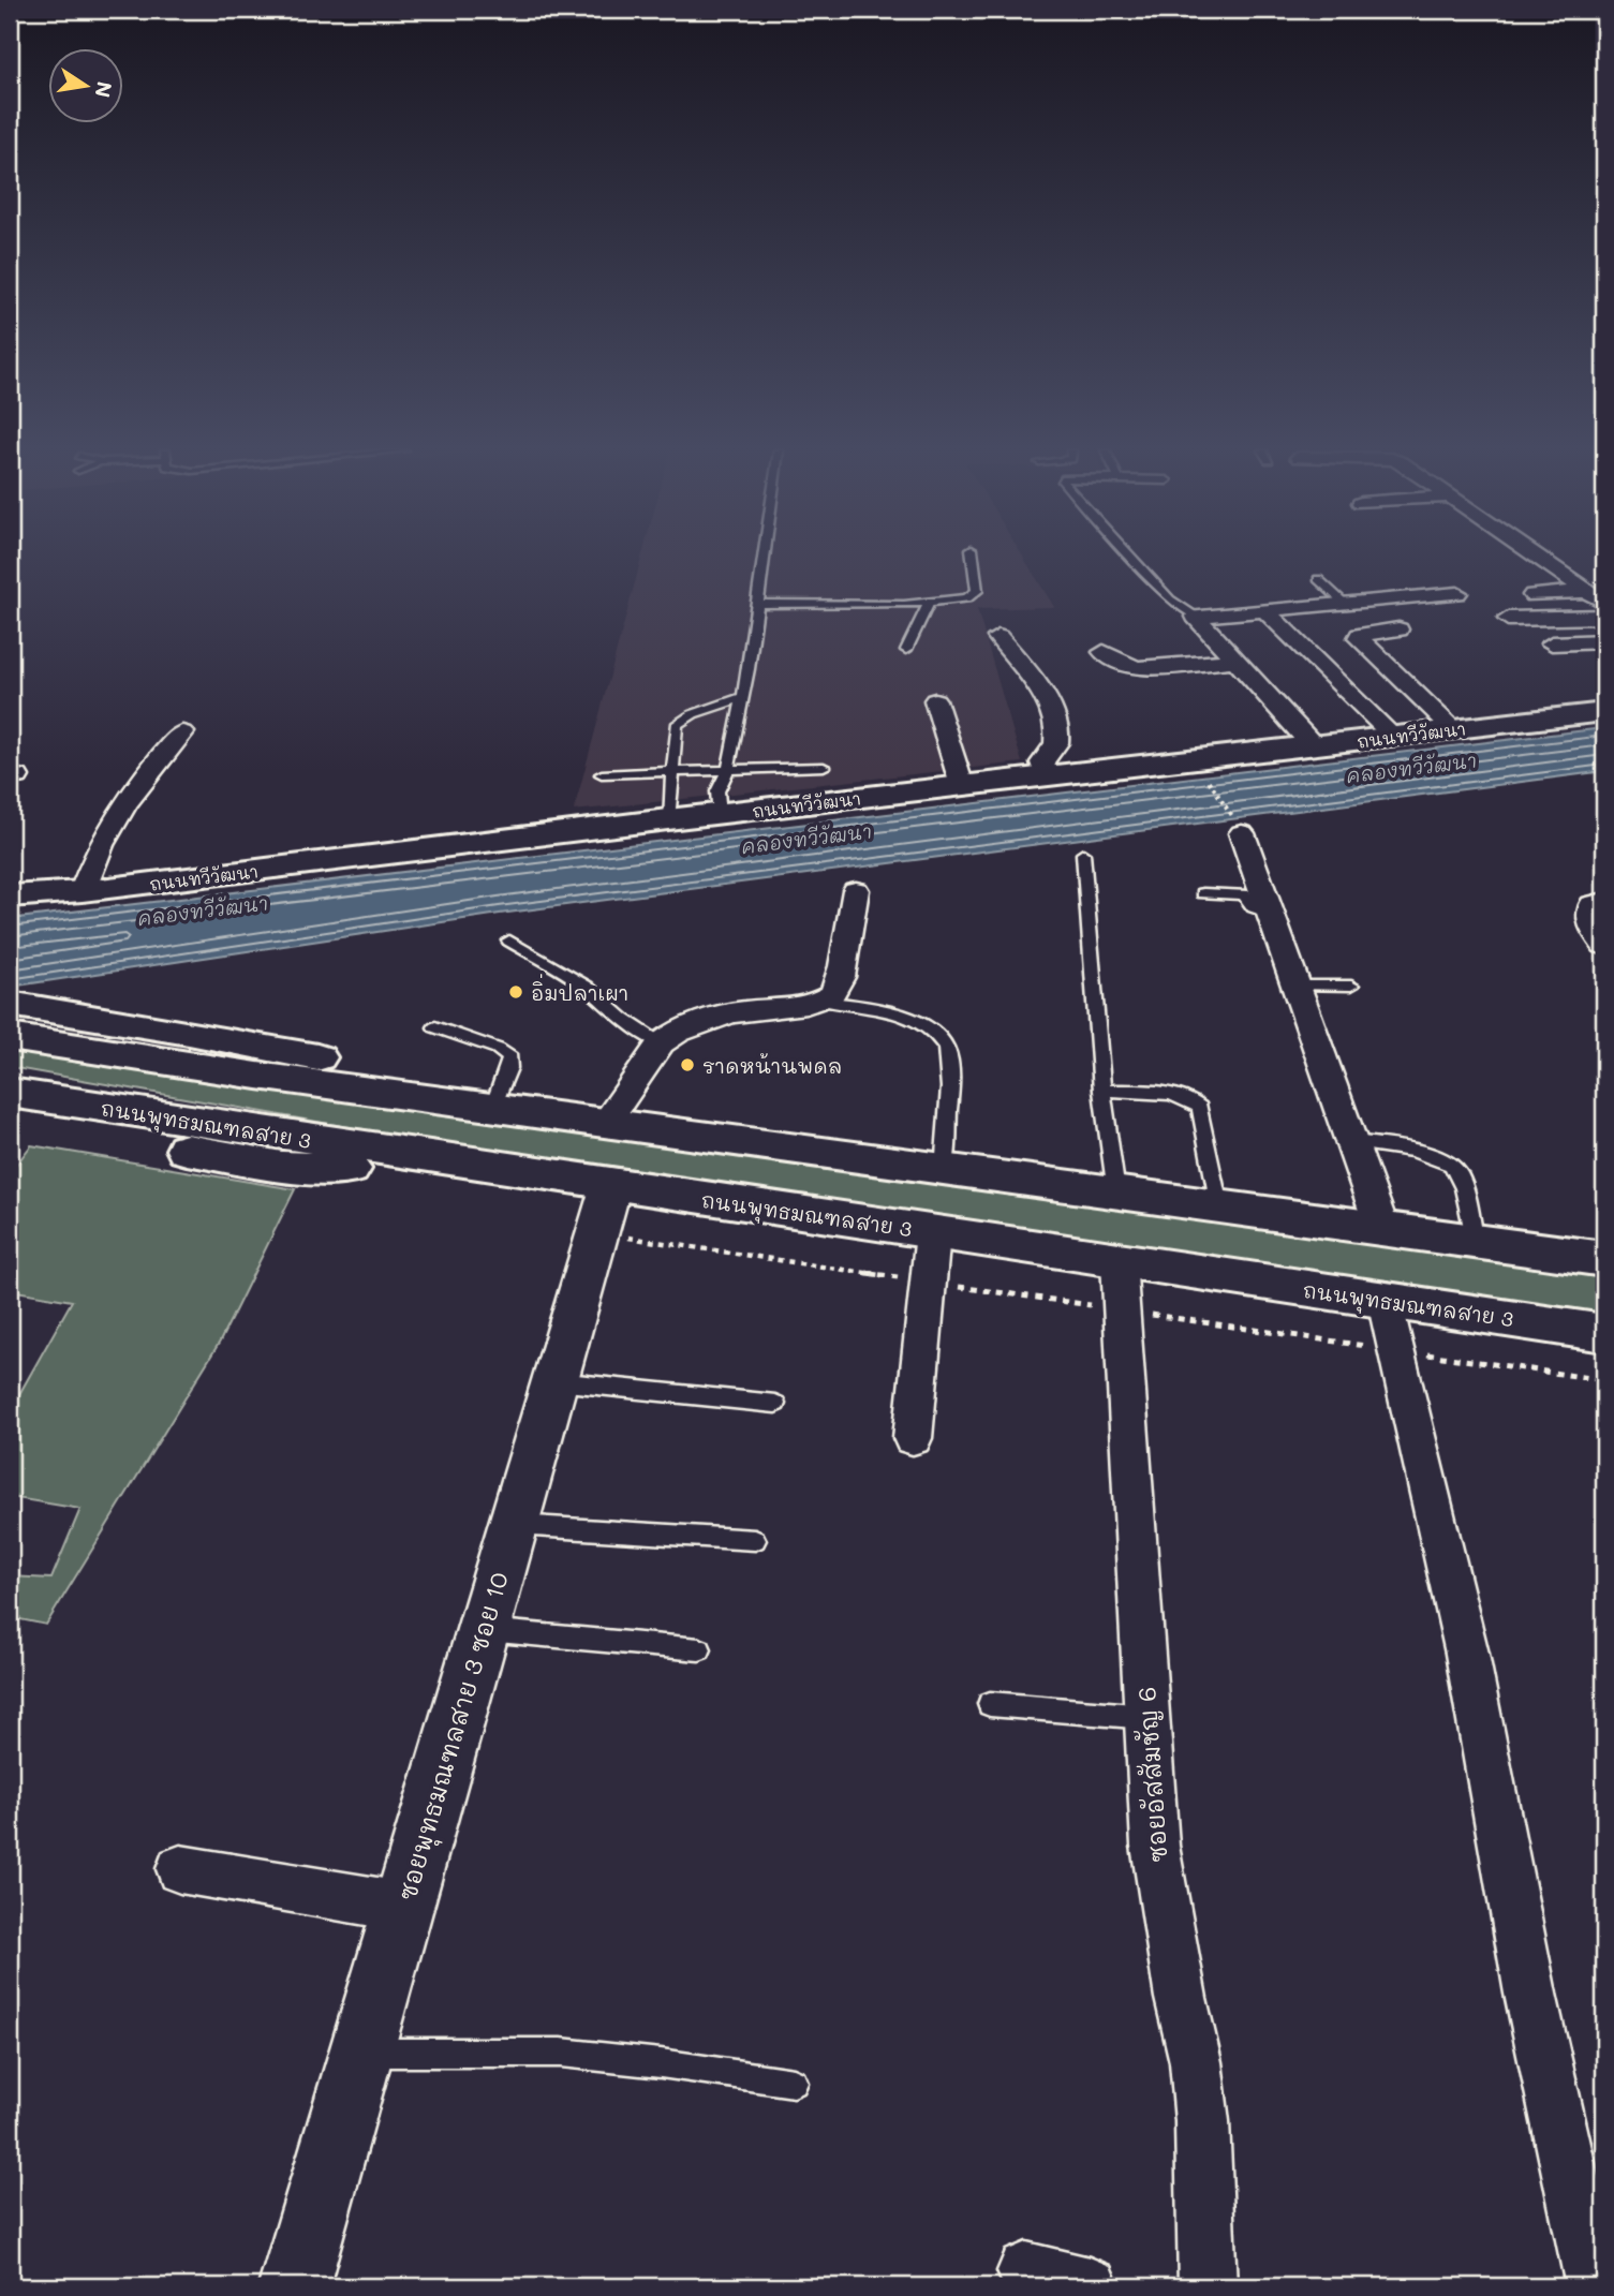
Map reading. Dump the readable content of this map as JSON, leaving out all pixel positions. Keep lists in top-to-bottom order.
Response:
{
  "streets": {
    "main road": ["ถนนทวีวัฒนา", "ถนนพุทธมณฑลสาย 3"],
    "street": ["ซอยพุทธมณฑลสาย 3 ซอย 10", "ซอยอัสสัมชัญ 6"]
  },
  "crossings": [
    ["ถนนพุทธมณฑลสาย 3", "ซอยพุทธมณฑลสาย 3 ซอย 10"],
    ["ถนนพุทธมณฑลสาย 3", "ซอยอัสสัมชัญ 6"]
  ],
  "water": ["คลองทวีวัฒนา"],
  "places": ["อิ่มปลาเผา", "ราดหน้านพดล"],
  "north": "right"
}
